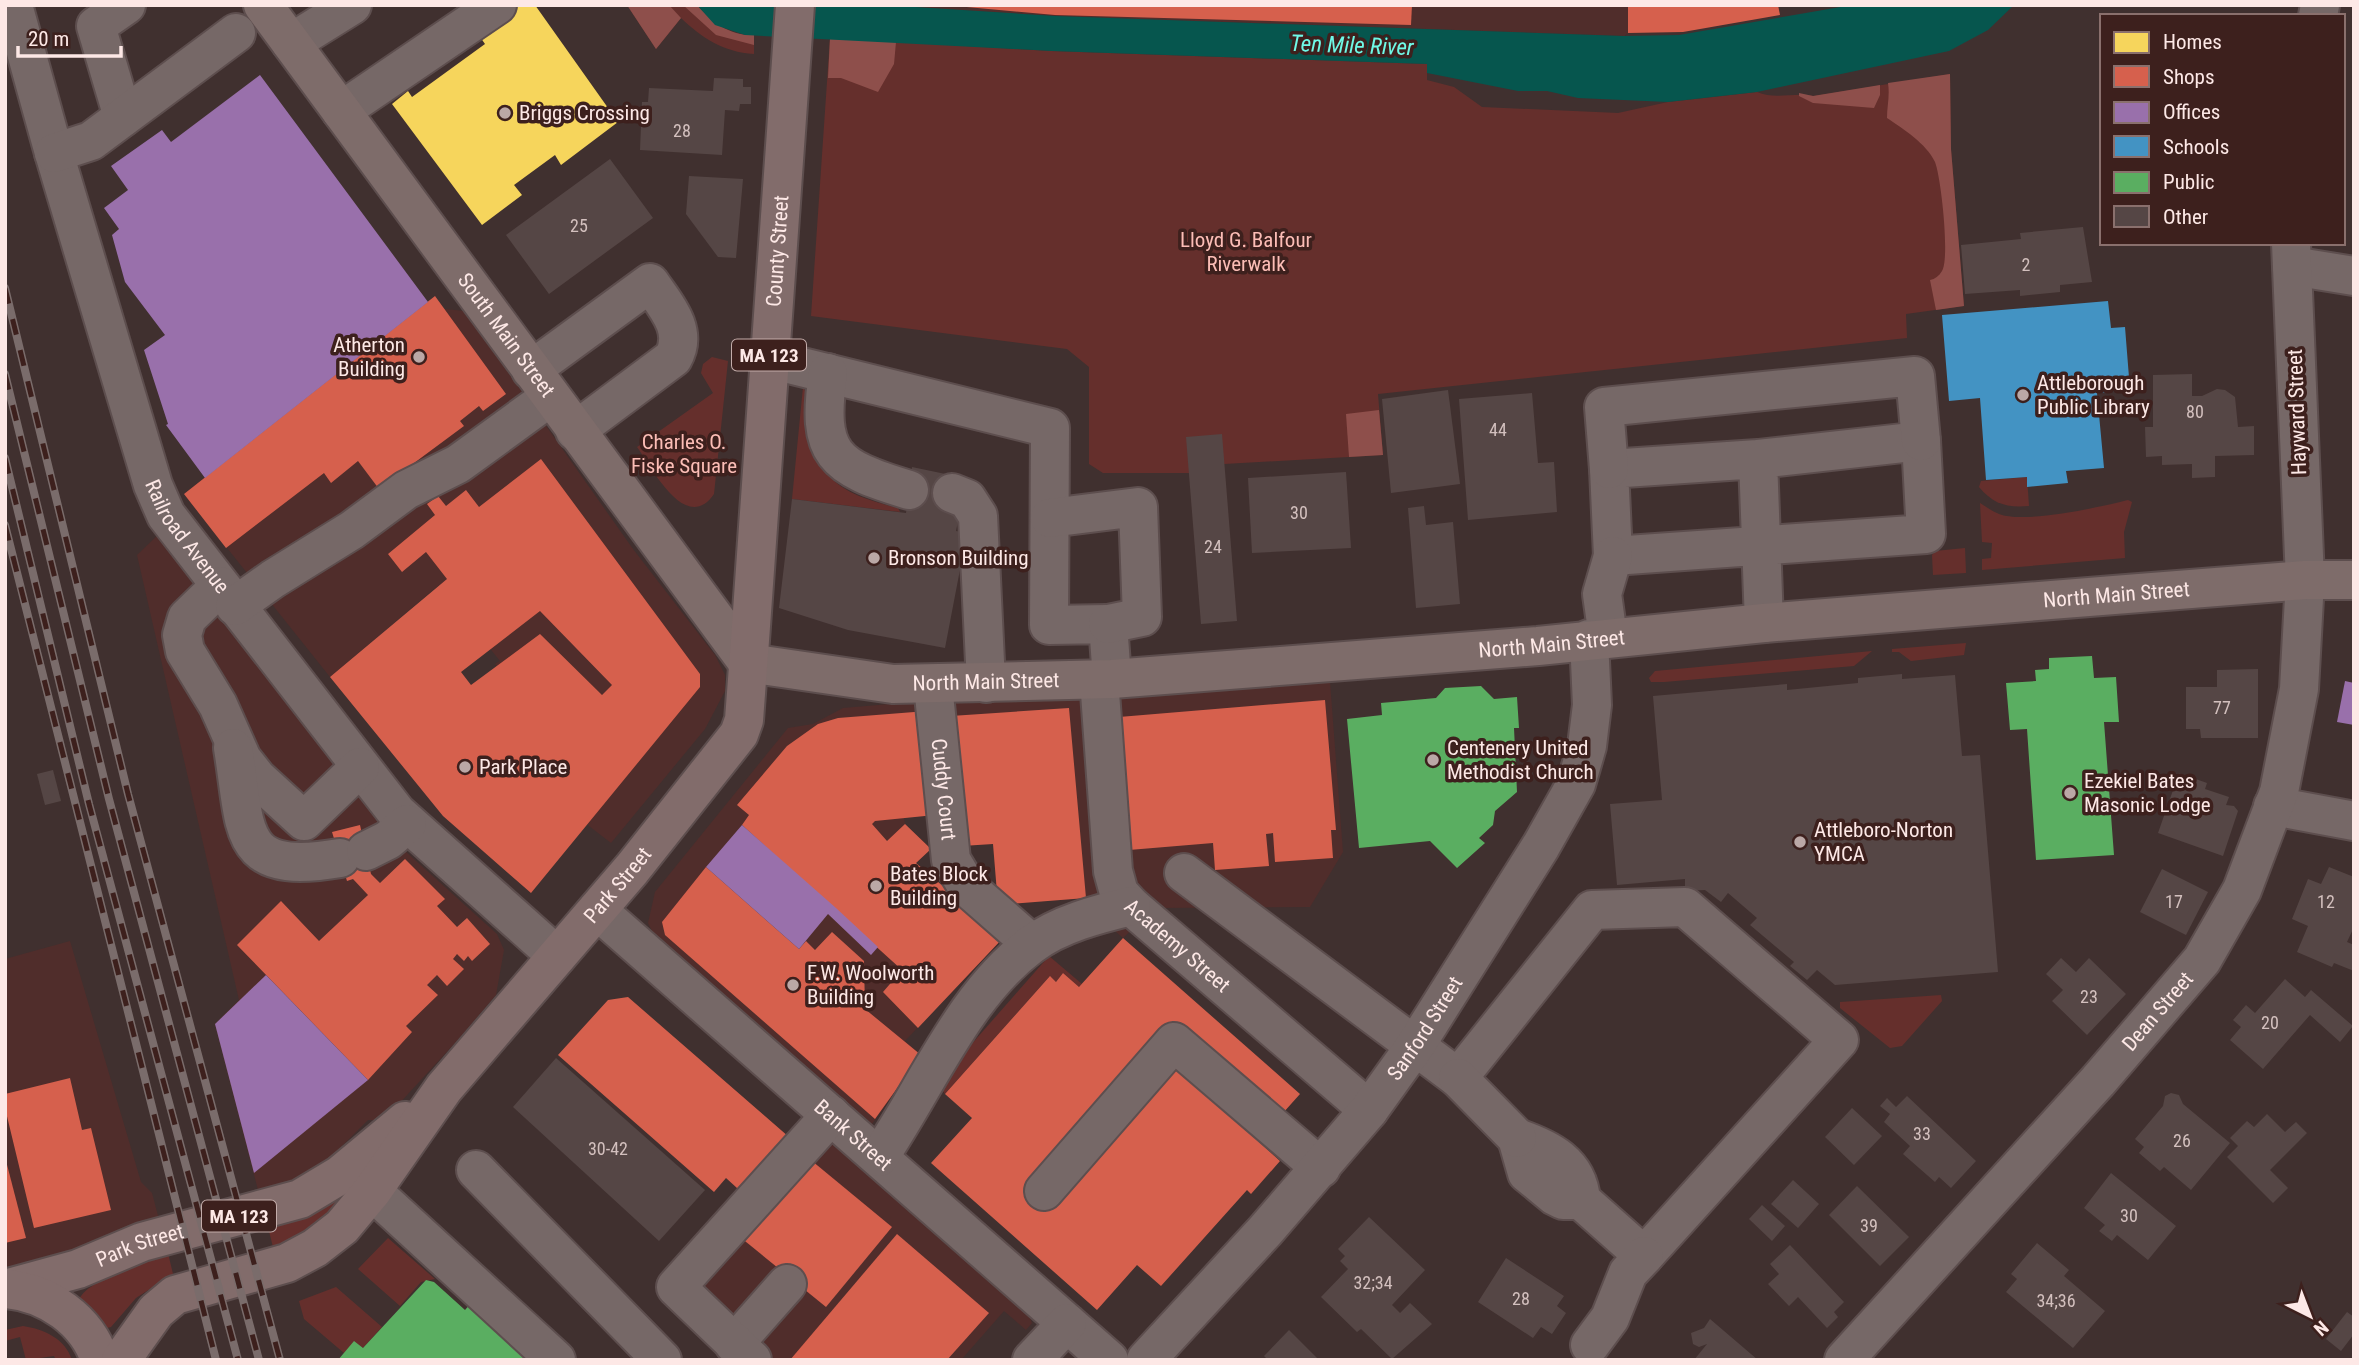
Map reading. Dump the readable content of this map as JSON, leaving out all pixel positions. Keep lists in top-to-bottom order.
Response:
{
  "streets": {
    "highway": ["County Street", "MA 123", "Park Street"],
    "main road": ["South Main Street", "North Main Street"],
    "street": [
      "Hayward Street",
      "Railroad Avenue",
      "Cuddy Court",
      "Academy Street",
      "Dean Street",
      "Sanford Street",
      "Bank Street"
    ]
  },
  "crossings": [
    ["County Street", "South Main Street"],
    ["County Street", "North Main Street"],
    ["County Street", "Park Street"],
    ["South Main Street", "North Main Street"],
    ["South Main Street", "Park Street"],
    ["Hayward Street", "North Main Street"],
    ["Hayward Street", "Dean Street"],
    ["Railroad Avenue", "Park Street"],
    ["North Main Street", "Cuddy Court"],
    ["North Main Street", "Park Street"],
    ["North Main Street", "Academy Street"],
    ["North Main Street", "Dean Street"],
    ["North Main Street", "Sanford Street"],
    ["Park Street", "Bank Street"],
    ["Academy Street", "Sanford Street"]
  ],
  "water": ["Ten Mile River"],
  "parks": ["Lloyd G. Balfour Riverwalk", "Charles O. Fiske Square"],
  "places": [
    "Briggs Crossing",
    "Atherton Building",
    "Attleborough Public Library",
    "Bronson Building",
    "Centenery United Methodist Church",
    "Park Place",
    "Ezekiel Bates Masonic Lodge",
    "Attleboro-Norton YMCA",
    "Bates Block Building",
    "F.W. Woolworth Building"
  ],
  "house_numbers": [
    "28",
    "25",
    "2",
    "80",
    "44",
    "30",
    "24",
    "77",
    "17",
    "12",
    "23",
    "20",
    "33",
    "26",
    "30-42",
    "30",
    "39",
    "32;34",
    "28",
    "34;36"
  ],
  "legend": [
    "Homes",
    "Shops",
    "Offices",
    "Schools",
    "Public",
    "Other"
  ],
  "scale_bar": "20 m",
  "north": "bottom right"
}
